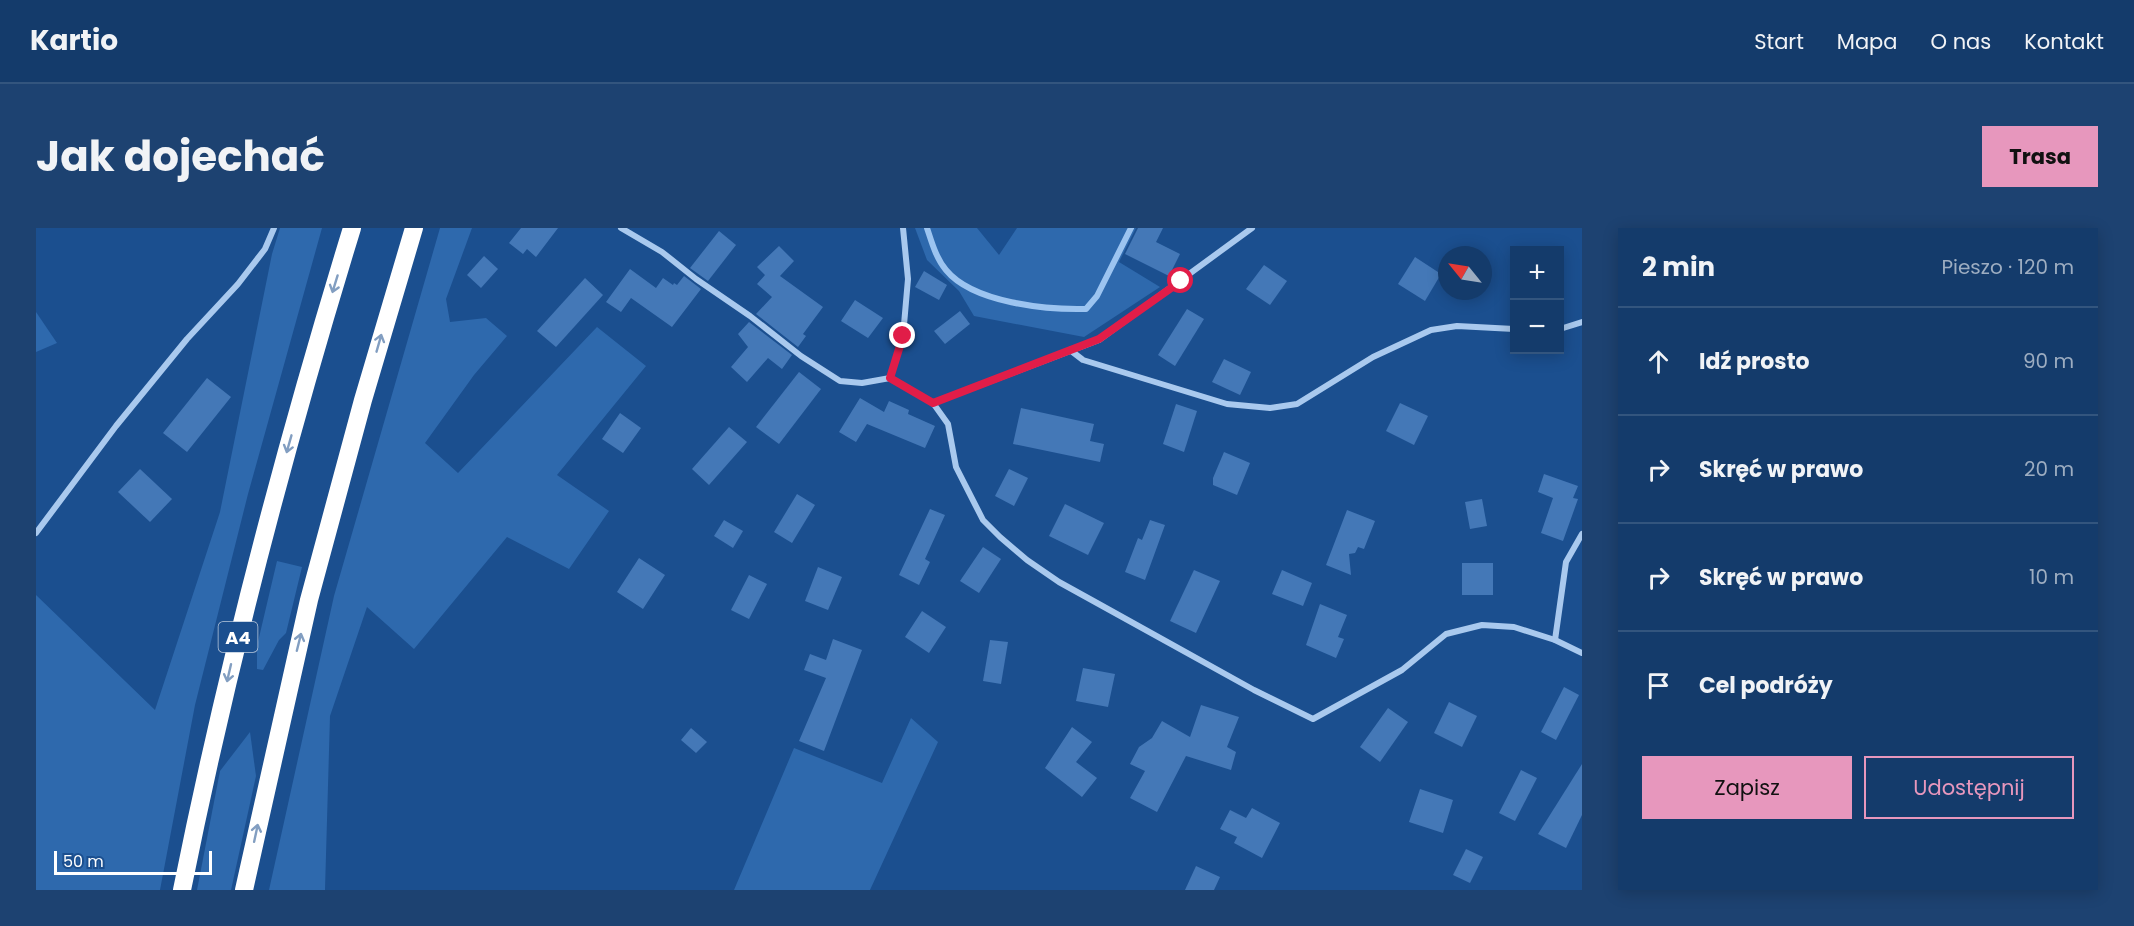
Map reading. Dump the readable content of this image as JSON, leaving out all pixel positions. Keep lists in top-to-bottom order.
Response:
{
  "streets": {
    "highway": ["A4"]
  },
  "scale_bar": "50 m",
  "north": "top left",
  "page": {
    "header": "Kartio",
    "nav": [
      "Start",
      "Mapa",
      "O nas",
      "Kontakt"
    ],
    "title": "Jak dojechać",
    "buttons": [
      "Trasa",
      ["Zapisz", "Udostępnij"]
    ],
    "heading": ["2 min", "Pieszo · 120 m"],
    "map_buttons": ["+", "−"],
    "list": [
      ["Idź prosto", "90 m"],
      ["Skręć w prawo", "20 m"],
      ["Skręć w prawo", "10 m"],
      "Cel podróży"
    ],
    "scale": "50 m"
  }
}
